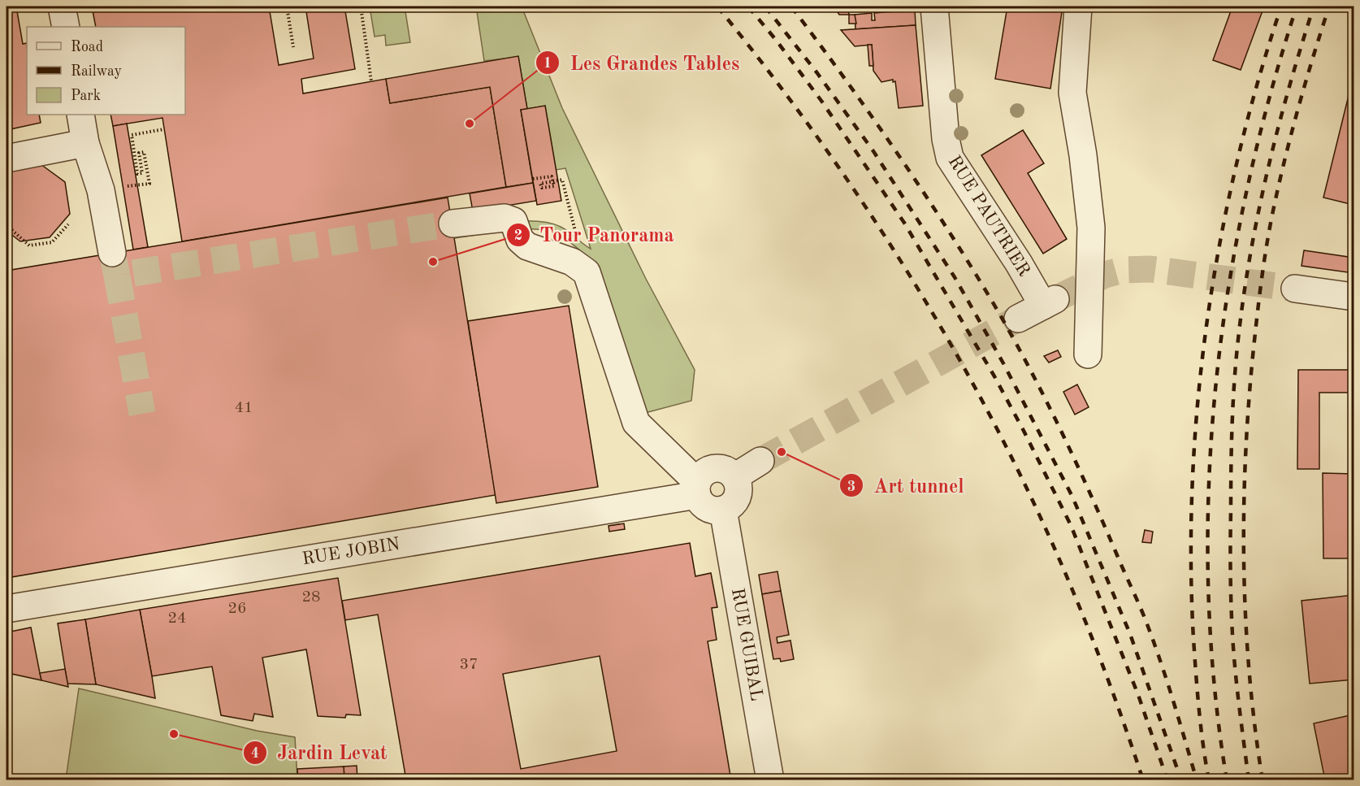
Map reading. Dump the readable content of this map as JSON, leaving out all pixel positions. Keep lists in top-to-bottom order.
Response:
{
  "streets": {
    "street": ["RUE PAUTRIER", "RUE JOBIN", "RUE GUIBAL"]
  },
  "crossings": [
    ["RUE JOBIN", "RUE GUIBAL"]
  ],
  "places": [
    "Les Grandes Tables",
    "Tour Panorama",
    "Art tunnel",
    "Jardin Levat"
  ],
  "house_numbers": [
    "41",
    "28",
    "26",
    "24",
    "37"
  ],
  "legend": ["Road", "Railway", "Park"]
}
